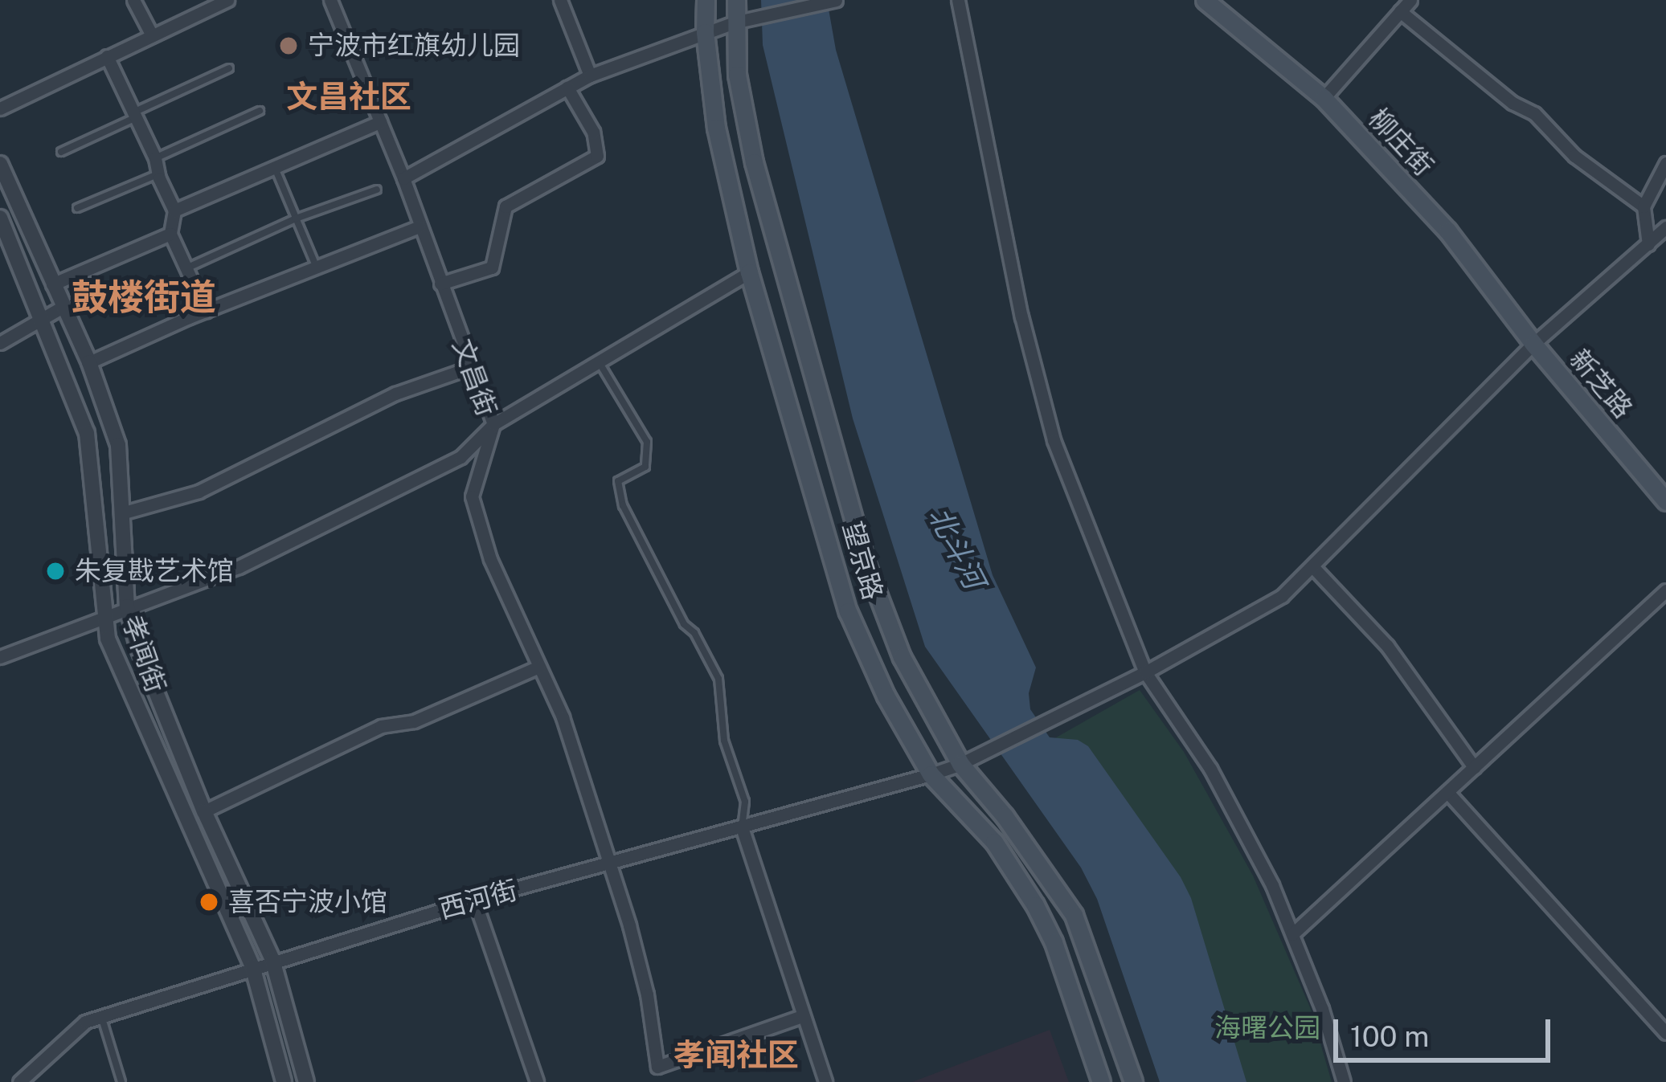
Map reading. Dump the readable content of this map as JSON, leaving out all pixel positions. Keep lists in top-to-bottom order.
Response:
{
  "streets": {
    "main road": ["柳庄街", "新芝路", "望京路"],
    "street": ["文昌街", "孝闻街", "西河街"]
  },
  "crossings": [
    ["柳庄街", "新芝路"],
    ["文昌街", "西河街"],
    ["望京路", "西河街"],
    ["孝闻街", "西河街"]
  ],
  "districts": ["文昌社区", "鼓楼街道", "孝闻社区"],
  "water": ["北斗河"],
  "parks": ["海曙公园"],
  "places": ["宁波市红旗幼儿园", "朱复戡艺术馆", "喜否宁波小馆"],
  "scale_bar": "100 m"
}
